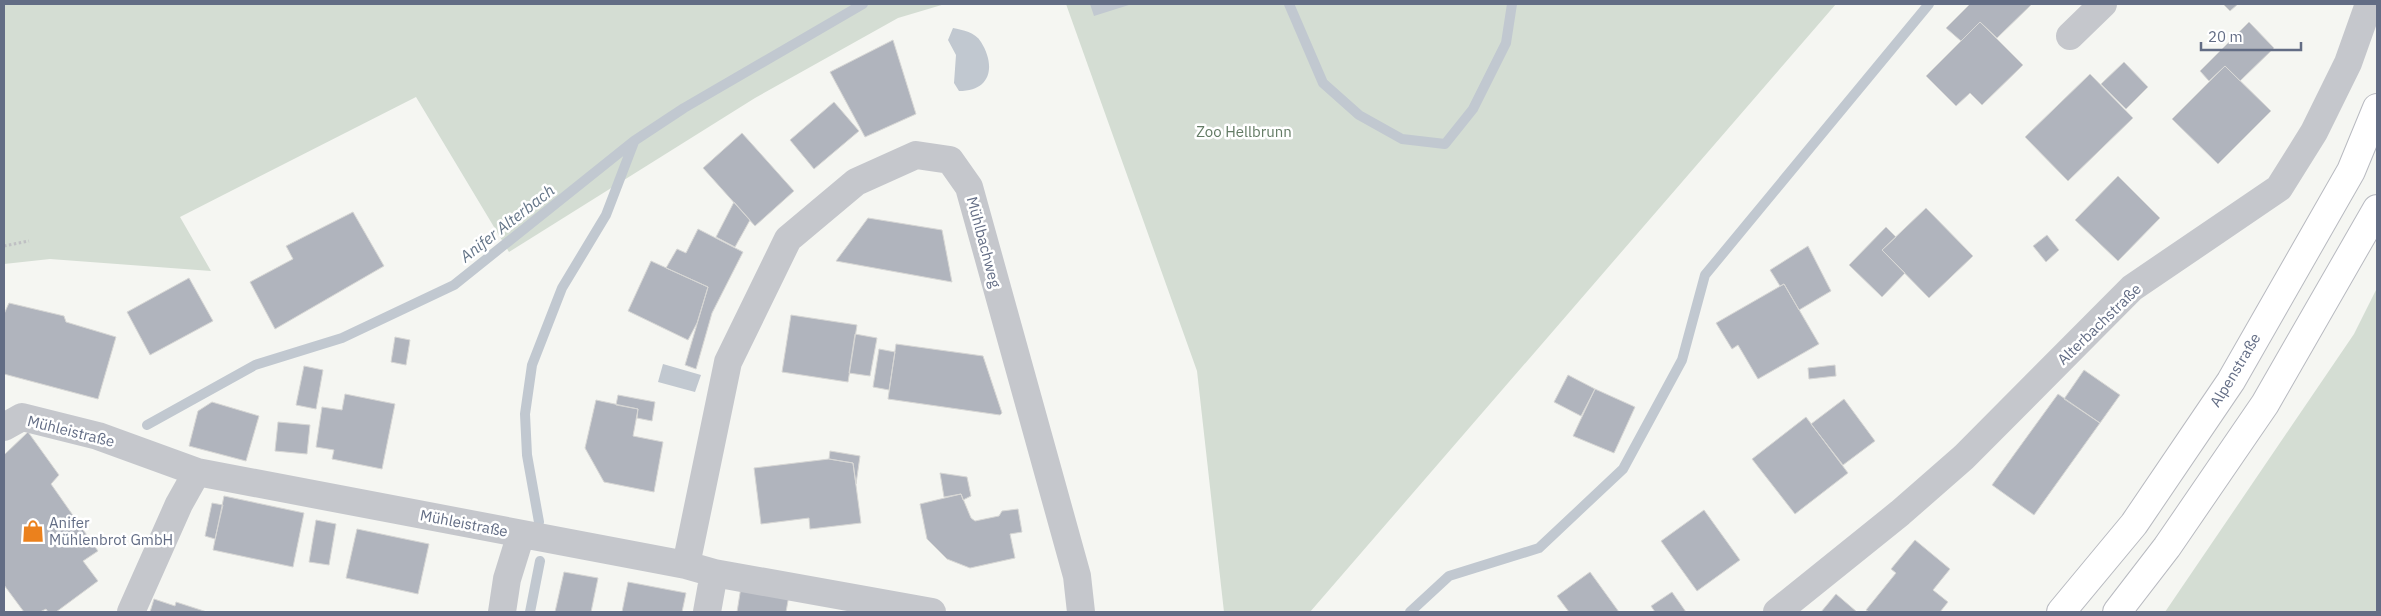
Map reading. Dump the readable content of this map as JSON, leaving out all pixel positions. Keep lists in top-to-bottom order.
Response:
{
  "streets": {
    "main road": ["Alpenstraße"],
    "street": ["Mühlbachweg", "Alterbachstraße", "Mühleistraße"]
  },
  "crossings": [
    ["Mühlbachweg", "Mühleistraße"]
  ],
  "water": ["Anifer Alterbach"],
  "parks": ["Zoo Hellbrunn"],
  "places": {
    "shop": ["Anifer Mühlenbrot GmbH"]
  },
  "scale_bar": "20 m"
}
